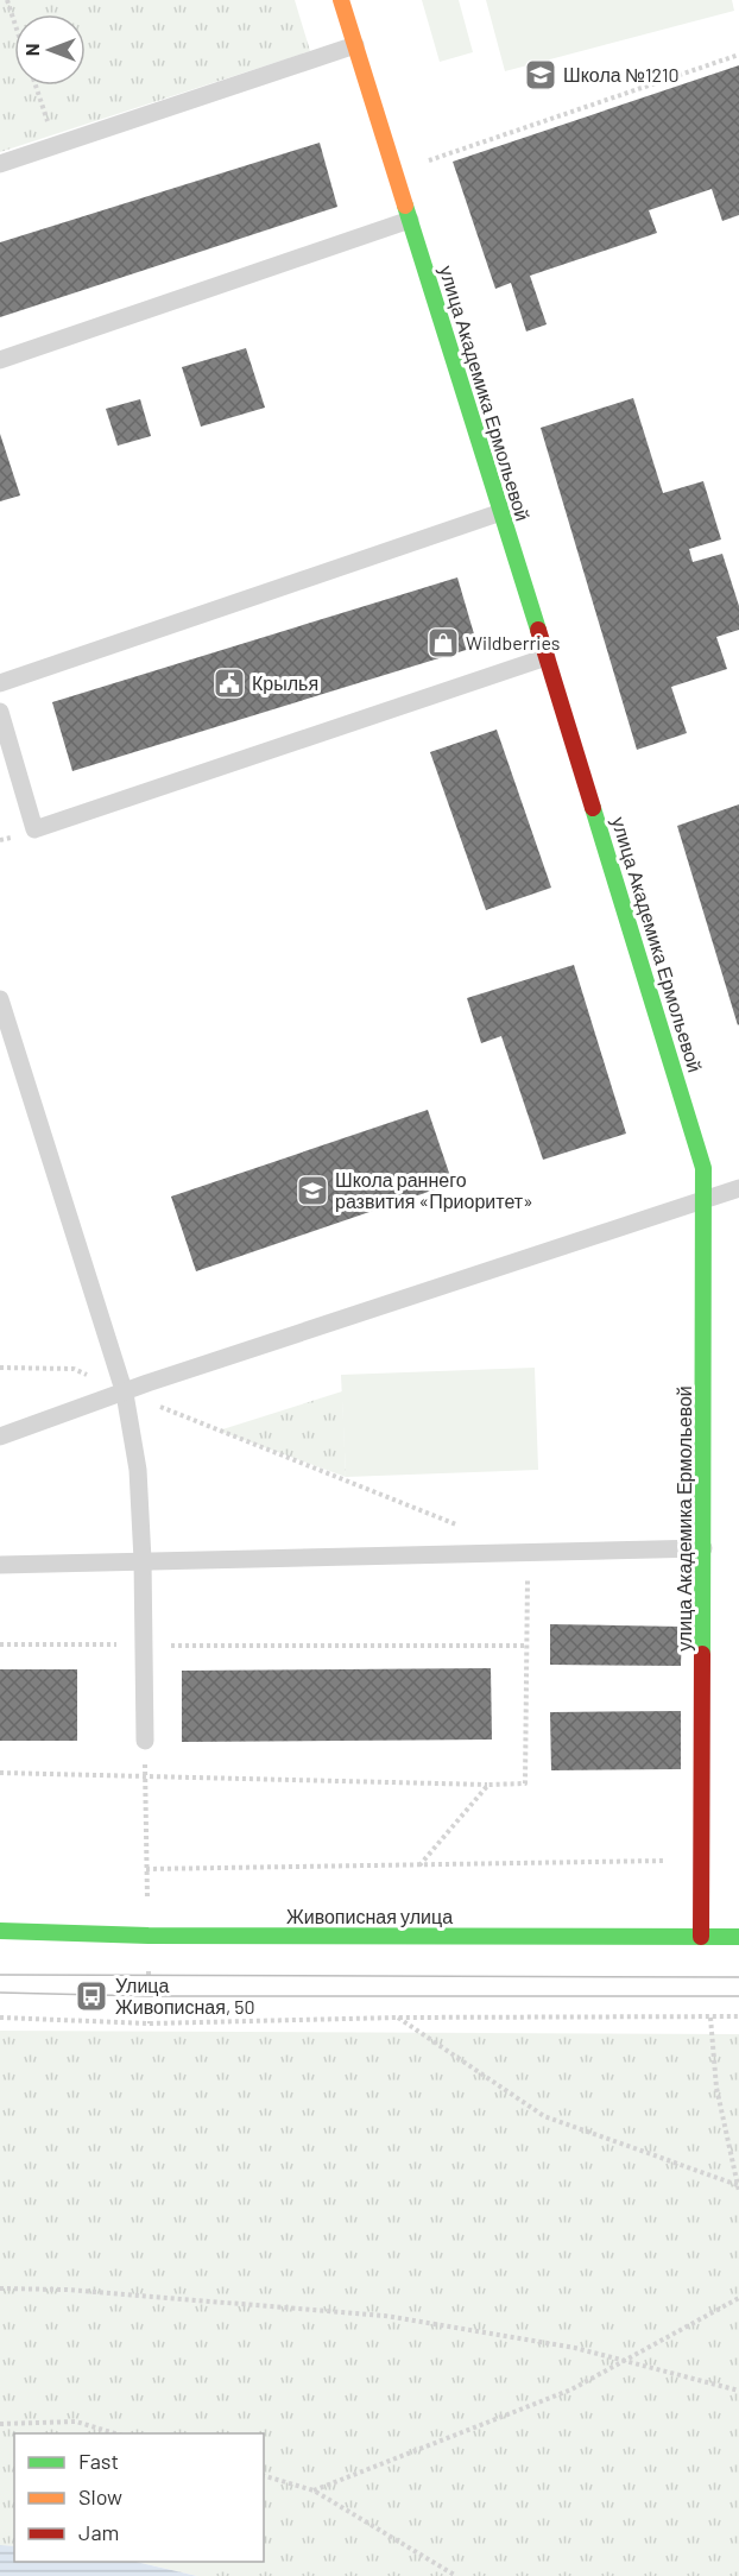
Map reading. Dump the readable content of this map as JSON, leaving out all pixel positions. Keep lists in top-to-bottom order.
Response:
{
  "streets": {
    "street": ["улица Академика Ермольевой", "Живописная улица"]
  },
  "crossings": [
    ["улица Академика Ермольевой", "Живописная улица"]
  ],
  "places": {
    "school or university": ["Школа №1210", "Школа раннего развития «Приоритет»"],
    "shop": ["Wildberries"],
    "public building": ["Крылья"],
    "bus stop": ["Улица Живописная, 50"]
  },
  "legend": ["Fast", "Slow", "Jam"],
  "north": "left"
}
